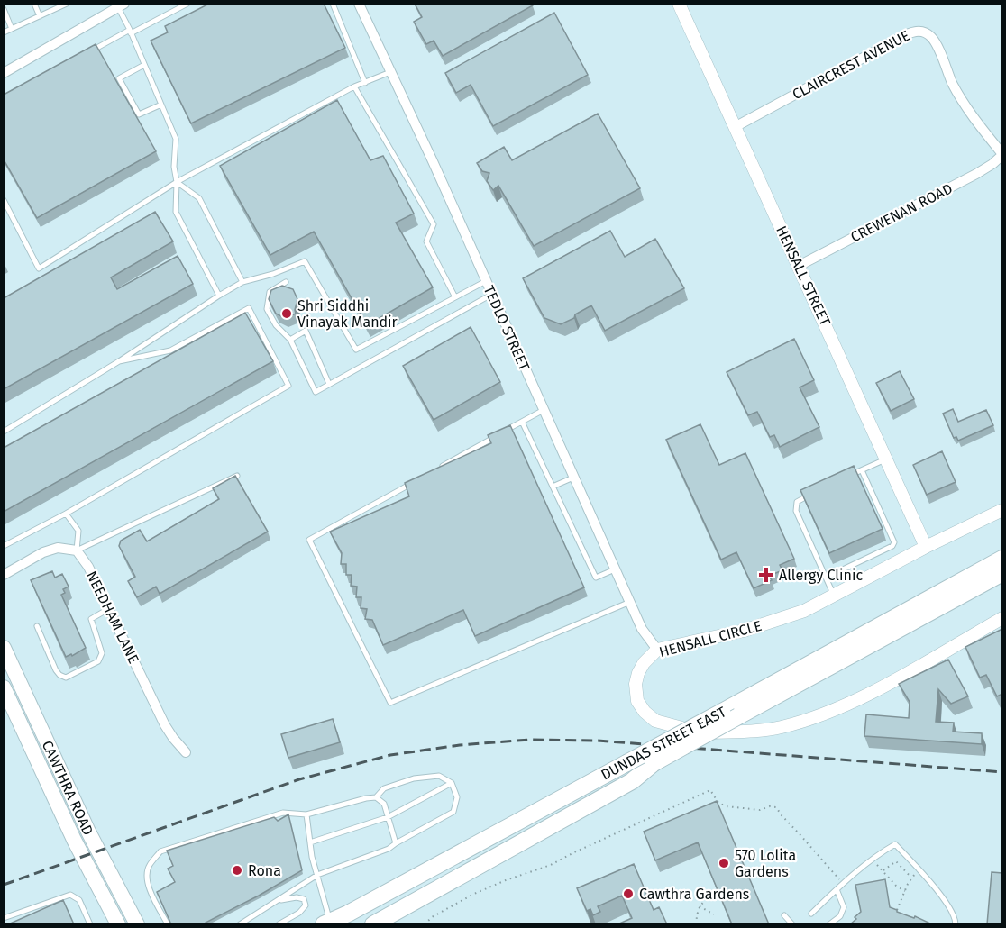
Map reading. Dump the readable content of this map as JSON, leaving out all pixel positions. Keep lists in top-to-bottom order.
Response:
{
  "streets": {
    "main road": ["DUNDAS STREET EAST", "CAWTHRA ROAD"],
    "street": [
      "CLAIRCREST AVENUE",
      "CREWENAN ROAD",
      "HENSALL STREET",
      "TEDLO STREET",
      "NEEDHAM LANE",
      "HENSALL CIRCLE"
    ]
  },
  "crossings": [
    ["CLAIRCREST AVENUE", "CREWENAN ROAD"],
    ["CLAIRCREST AVENUE", "HENSALL STREET"],
    ["CREWENAN ROAD", "HENSALL STREET"],
    ["HENSALL STREET", "HENSALL CIRCLE"],
    ["TEDLO STREET", "HENSALL CIRCLE"]
  ],
  "places": {
    "other": [
      "Shri Siddhi Vinayak Mandir",
      "570 Lolita Gardens",
      "Rona",
      "Cawthra Gardens"
    ],
    "health": ["Allergy Clinic"]
  }
}
